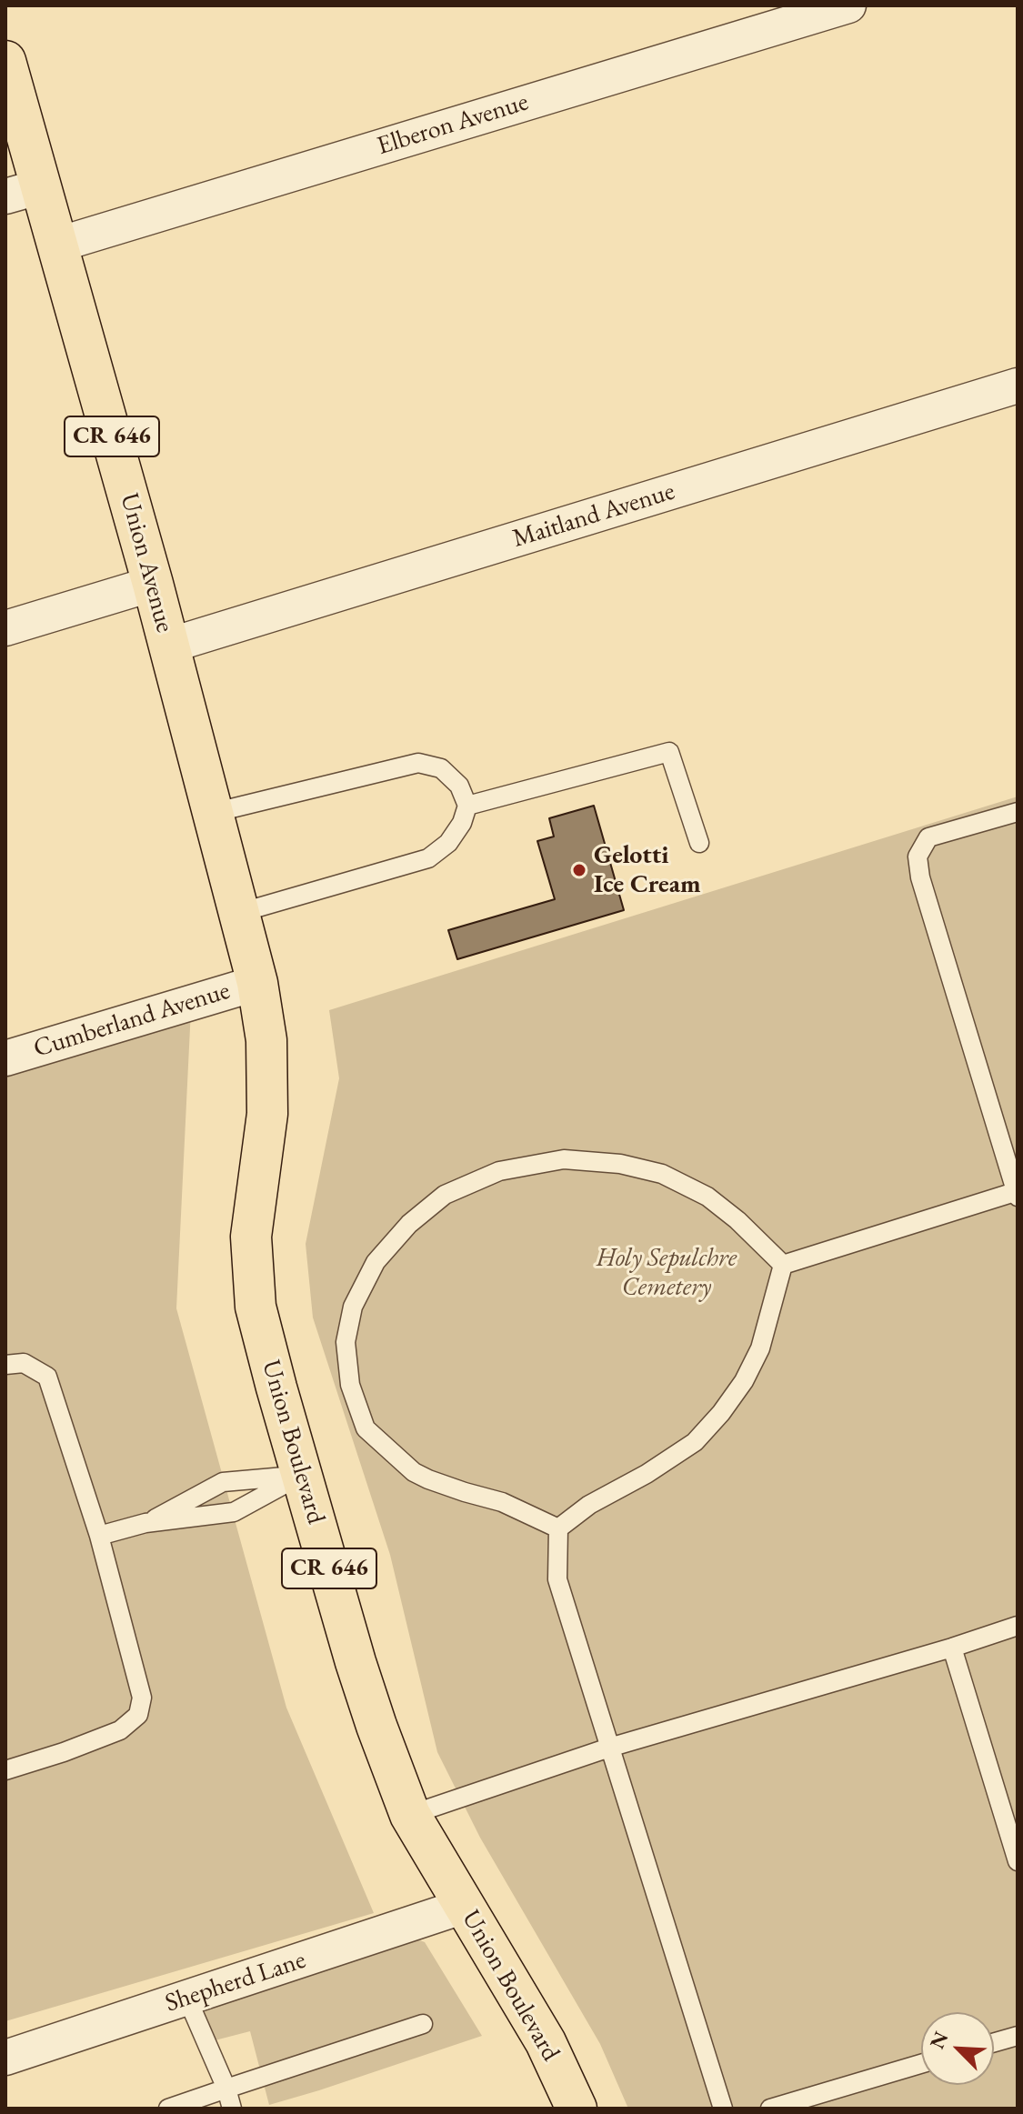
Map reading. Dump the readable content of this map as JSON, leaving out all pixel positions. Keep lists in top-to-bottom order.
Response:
{
  "streets": {
    "main road": ["CR 646", "Union Avenue", "Union Boulevard"],
    "street": [
      "Elberon Avenue",
      "Maitland Avenue",
      "Cumberland Avenue",
      "Shepherd Lane"
    ]
  },
  "crossings": [
    ["Elberon Avenue", "Union Avenue"],
    ["Maitland Avenue", "Union Avenue"],
    ["Union Avenue", "Cumberland Avenue"],
    ["Union Avenue", "Union Boulevard"],
    ["Cumberland Avenue", "Union Boulevard"],
    ["Union Boulevard", "Shepherd Lane"]
  ],
  "parks": ["Holy Sepulchre Cemetery"],
  "places": ["Gelotti Ice Cream"],
  "north": "top left"
}
